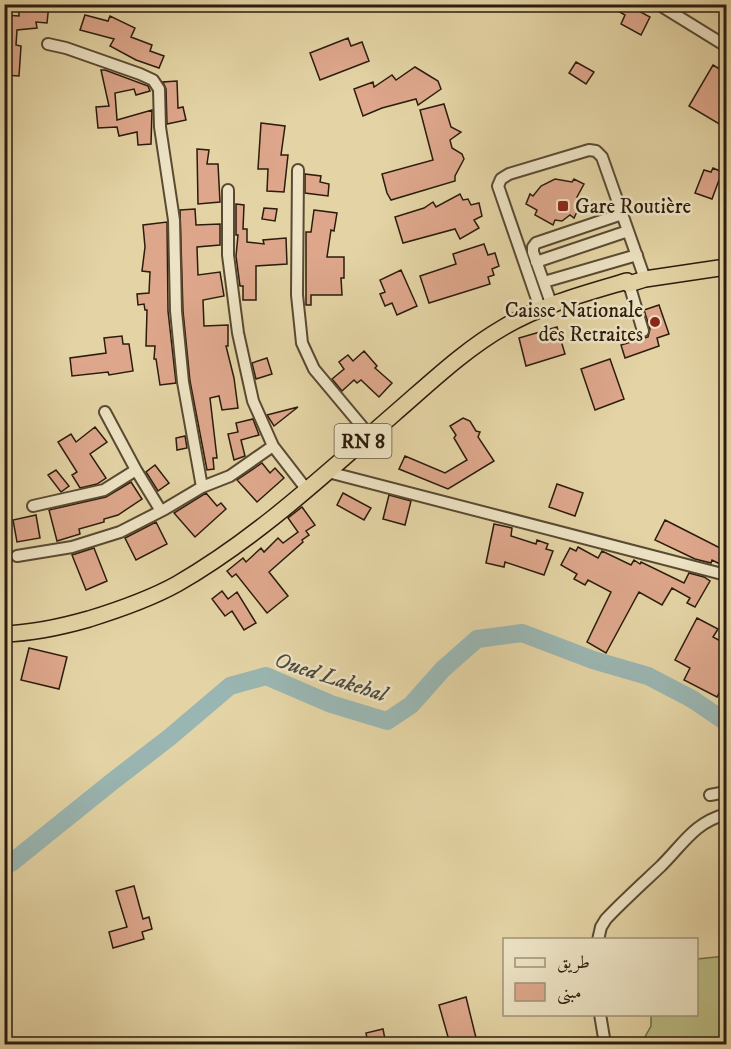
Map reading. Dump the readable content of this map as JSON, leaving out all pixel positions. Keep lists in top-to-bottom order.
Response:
{
  "streets": {
    "highway": ["RN 8"]
  },
  "water": ["Oued Lakehal"],
  "places": {
    "transit": ["Gare Routière"],
    "other": ["Caisse Nationale des Retraites"]
  },
  "legend": ["طريق", "مبنى"]
}
